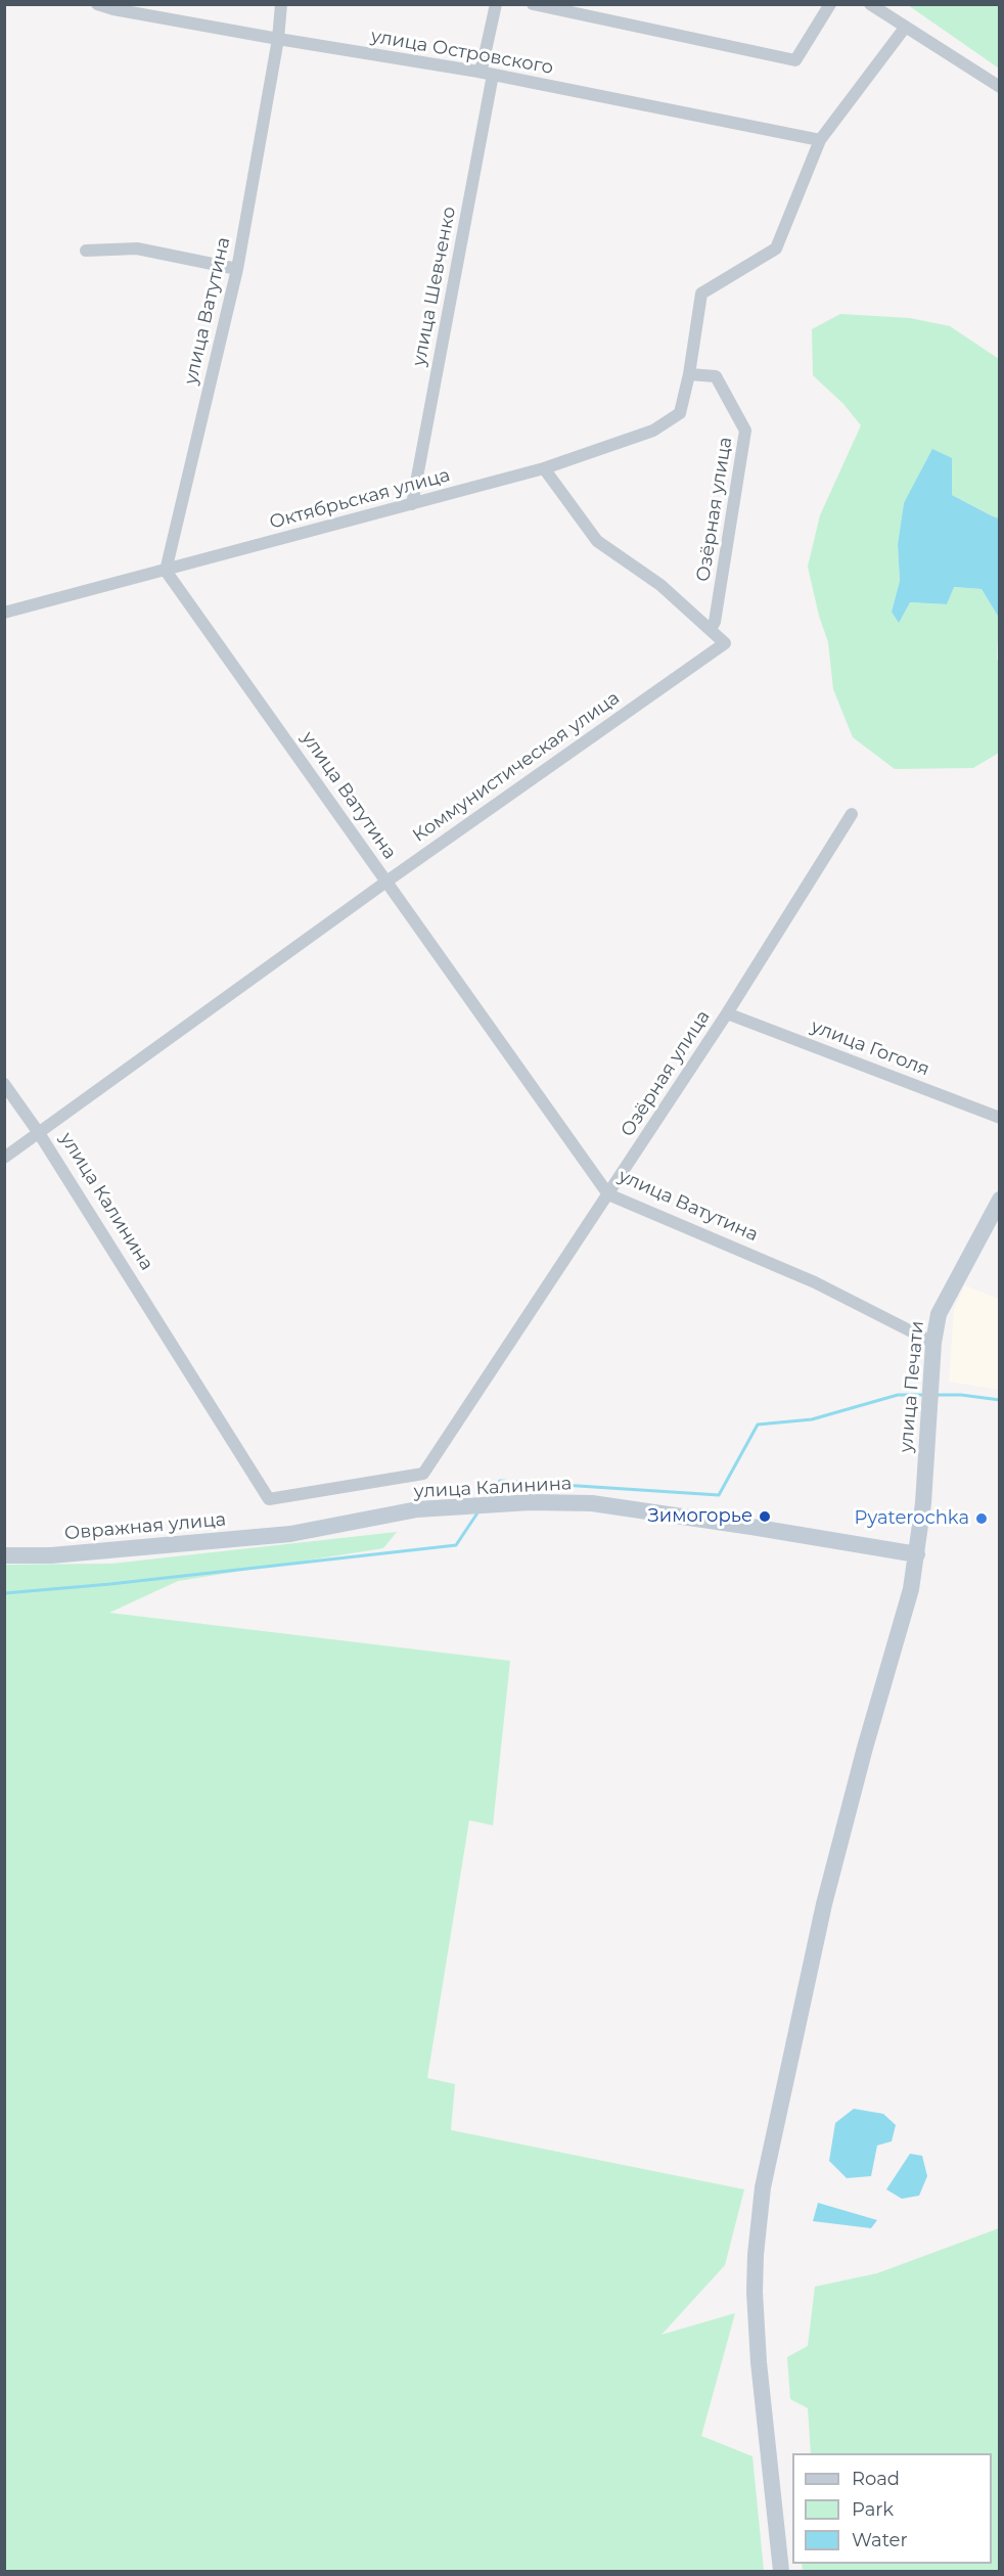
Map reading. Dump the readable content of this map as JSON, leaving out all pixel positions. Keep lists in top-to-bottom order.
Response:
{
  "streets": {
    "street": [
      "улица Островского",
      "улица Шевченко",
      "улица Ватутина",
      "Октябрьская улица",
      "Озёрная улица",
      "Коммунистическая улица",
      "улица Гоголя",
      "улица Калинина",
      "улица Печати",
      "Овражная улица"
    ]
  },
  "crossings": [
    ["улица Островского", "улица Шевченко"],
    ["улица Островского", "улица Ватутина"],
    ["улица Шевченко", "Октябрьская улица"],
    ["улица Ватутина", "Октябрьская улица"],
    ["улица Ватутина", "Озёрная улица"],
    ["улица Ватутина", "Коммунистическая улица"],
    ["улица Ватутина", "улица Печати"],
    ["Октябрьская улица", "Озёрная улица"],
    ["Озёрная улица", "Коммунистическая улица"],
    ["Озёрная улица", "улица Гоголя"],
    ["Озёрная улица", "улица Калинина"],
    ["Коммунистическая улица", "улица Калинина"],
    ["улица Калинина", "улица Печати"],
    ["улица Калинина", "Овражная улица"]
  ],
  "places": ["Зимогорье", "Pyaterochka"],
  "legend": ["Road", "Park", "Water"]
}
